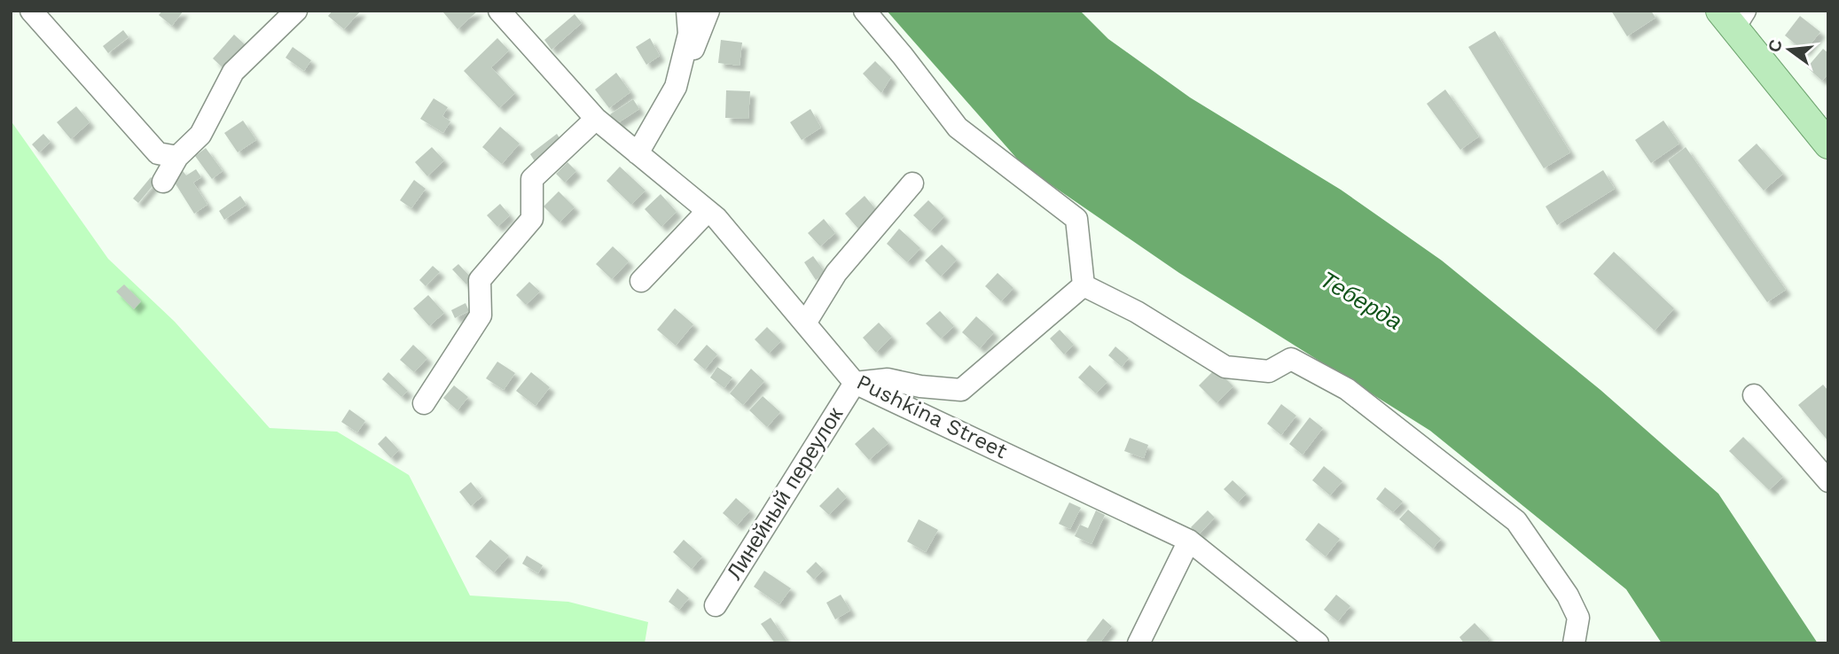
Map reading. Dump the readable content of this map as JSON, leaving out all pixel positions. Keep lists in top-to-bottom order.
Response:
{
  "streets": {
    "street": ["Pushkina Street", "Линейный переулок"]
  },
  "crossings": [
    ["Pushkina Street", "Линейный переулок"]
  ],
  "water": ["Теберда"],
  "north": "left"
}
